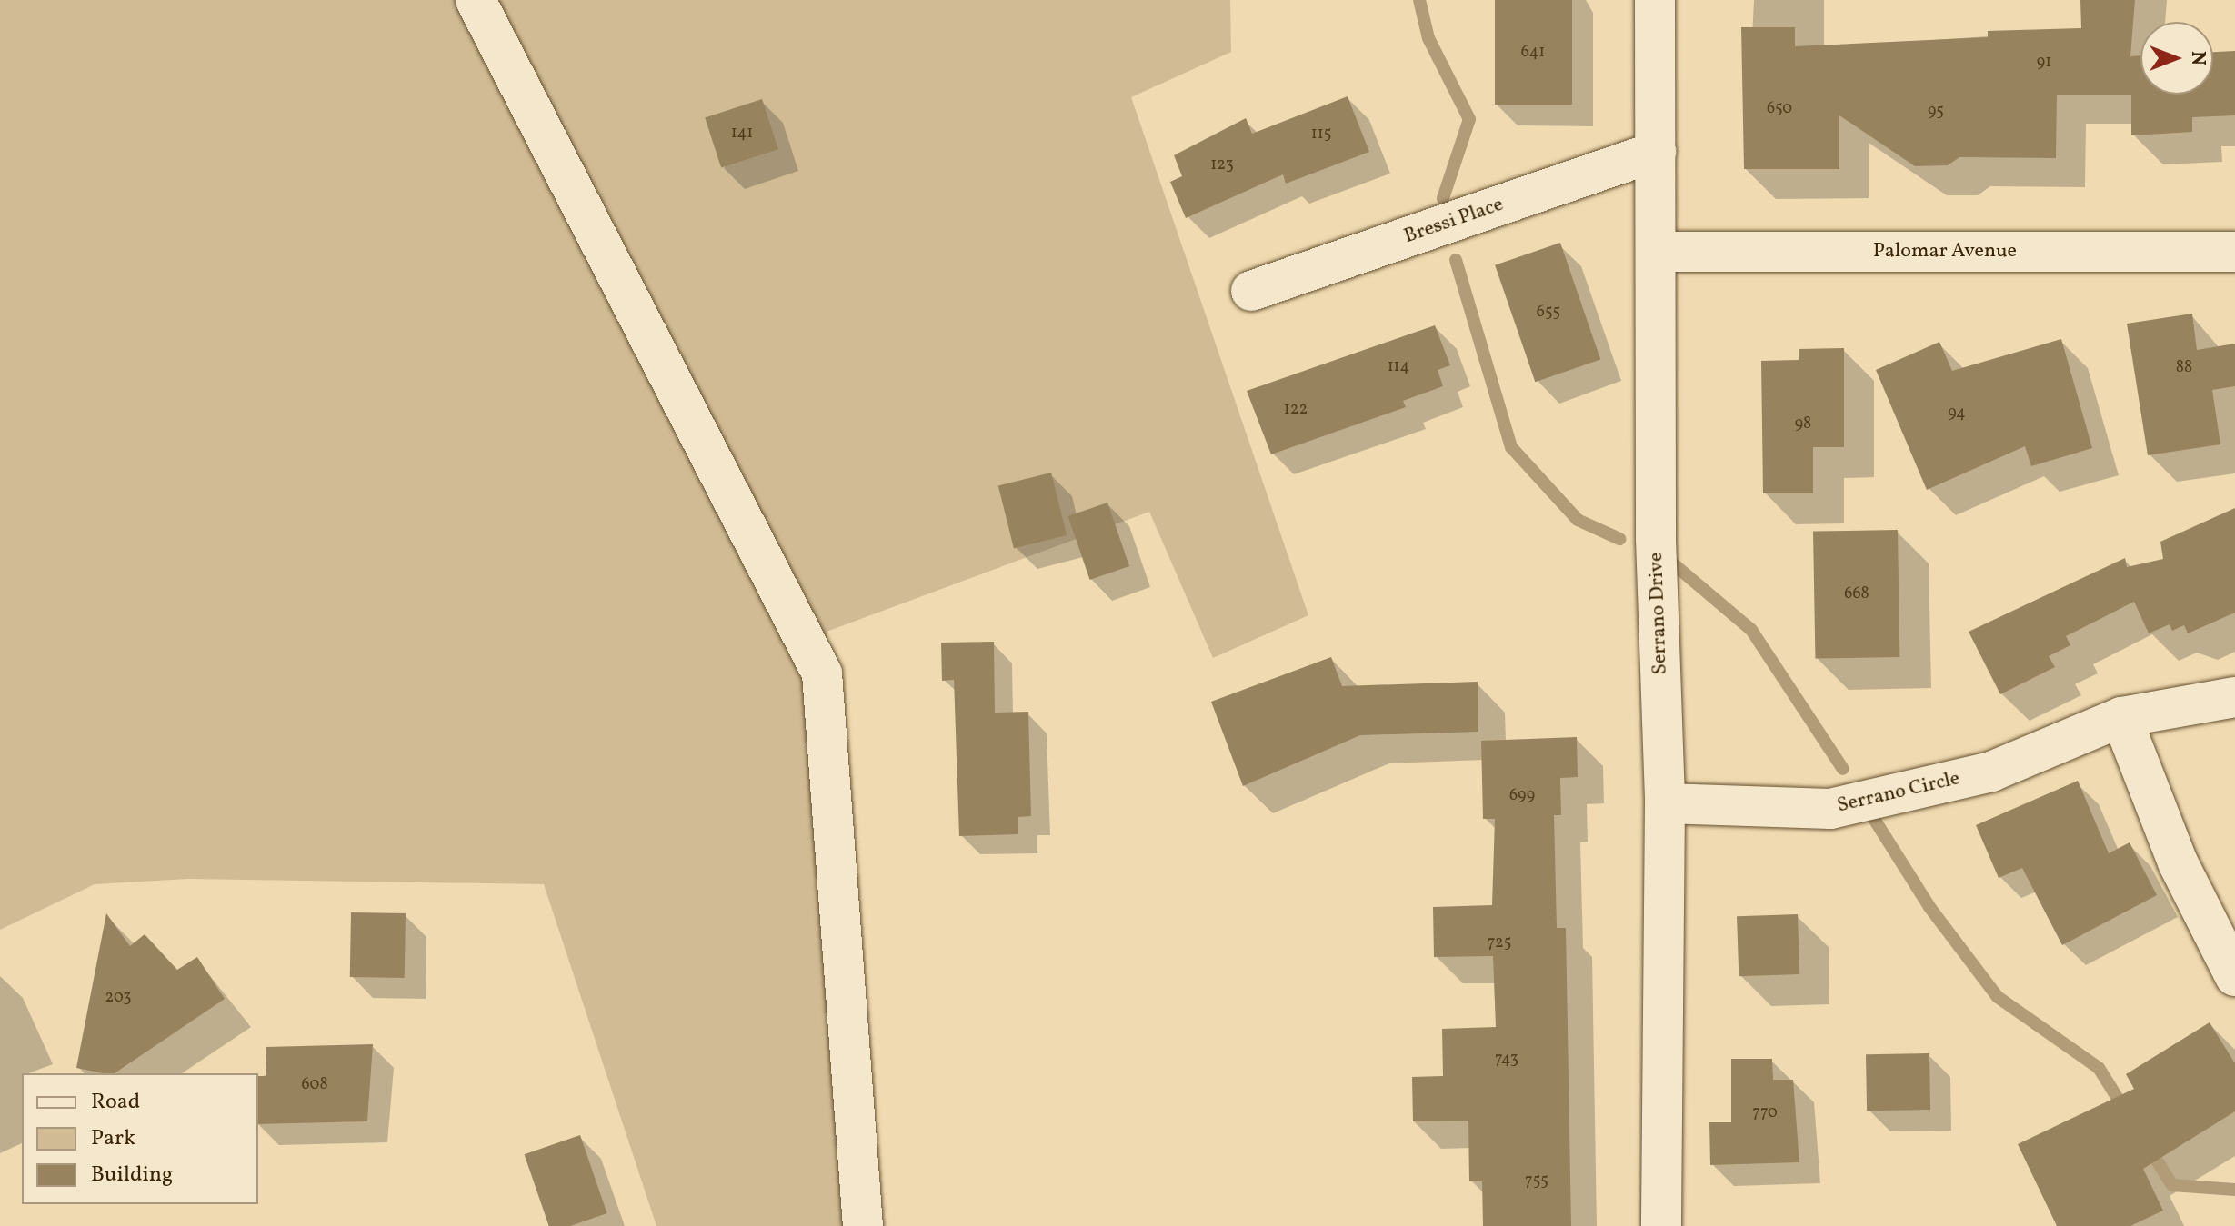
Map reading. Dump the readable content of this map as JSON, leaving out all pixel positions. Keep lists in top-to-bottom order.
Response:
{
  "streets": {
    "street": [
      "Bressi Place",
      "Palomar Avenue",
      "Serrano Drive",
      "Serrano Circle"
    ]
  },
  "crossings": [
    ["Bressi Place", "Serrano Drive"],
    ["Palomar Avenue", "Serrano Drive"],
    ["Serrano Drive", "Serrano Circle"]
  ],
  "house_numbers": [
    "641",
    "91",
    "650",
    "95",
    "141",
    "115",
    "123",
    "655",
    "114",
    "88",
    "122",
    "94",
    "98",
    "668",
    "699",
    "725",
    "203",
    "743",
    "608",
    "770",
    "755"
  ],
  "legend": ["Road", "Park", "Building"],
  "north": "right"
}
